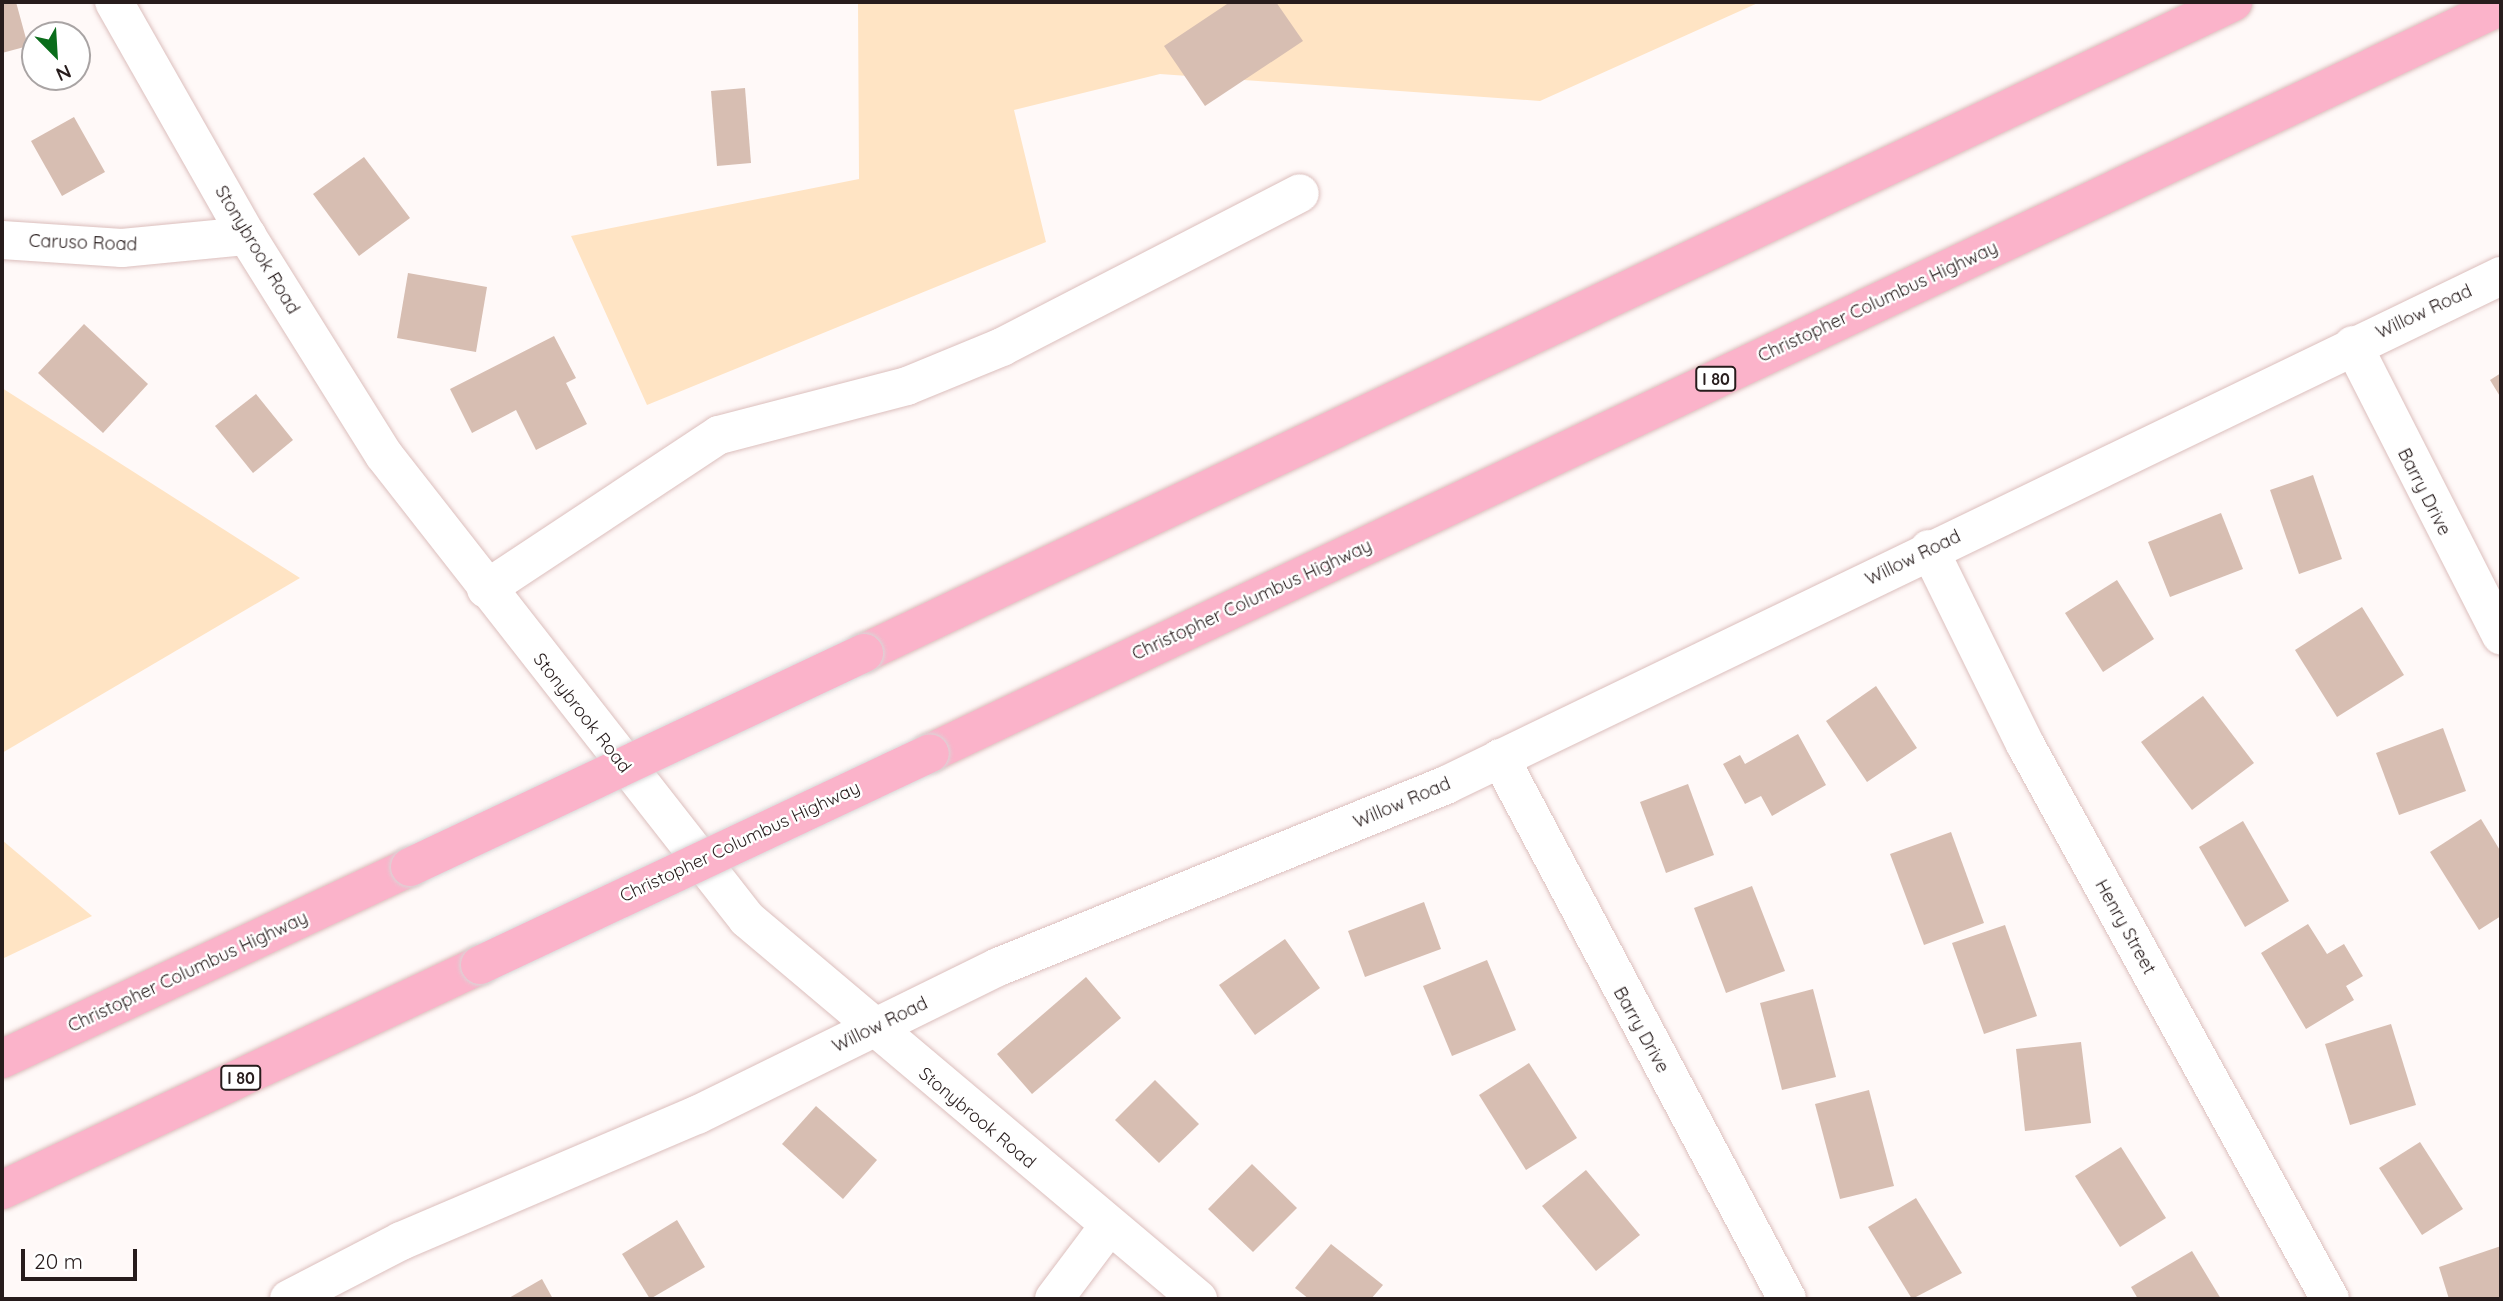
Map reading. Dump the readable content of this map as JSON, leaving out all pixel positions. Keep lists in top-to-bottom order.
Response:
{
  "streets": {
    "highway": ["Christopher Columbus Highway", "I 80"],
    "street": [
      "Caruso Road",
      "Stonybrook Road",
      "Willow Road",
      "Barry Drive",
      "Henry Street"
    ]
  },
  "crossings": [
    ["Caruso Road", "Stonybrook Road"],
    ["Stonybrook Road", "Willow Road"],
    ["Willow Road", "Barry Drive"],
    ["Willow Road", "Henry Street"]
  ],
  "scale_bar": "20 m",
  "north": "bottom right"
}
